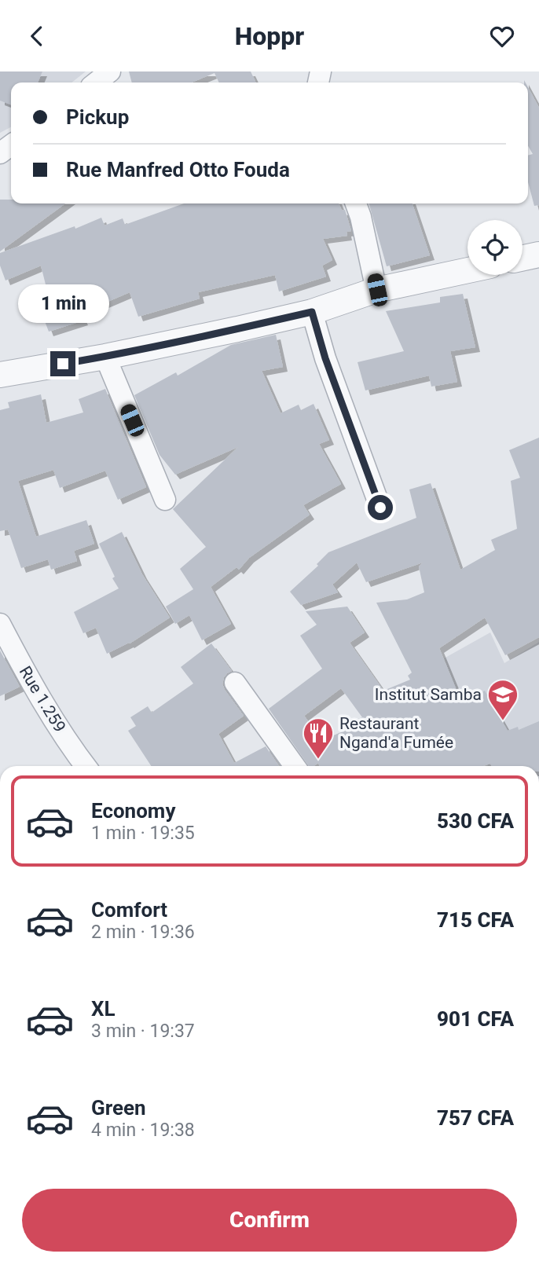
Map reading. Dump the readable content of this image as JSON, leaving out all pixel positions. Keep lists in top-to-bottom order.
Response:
{
  "streets": {
    "street": ["Rue 1.259"]
  },
  "places": {
    "school or university": ["Institut Samba"],
    "restaurant": ["Restaurant Ngand'a Fumée"]
  },
  "page": {
    "header": "Hoppr",
    "banner": ["Pickup", "Rue Manfred Otto Fouda"],
    "bubble": "1 min",
    "list": [
      {
        "name": "Economy",
        "note": "1 min · 19:35",
        "value": "530 CFA"
      },
      {
        "name": "Comfort",
        "note": "2 min · 19:36",
        "value": "715 CFA"
      },
      {
        "name": "XL",
        "note": "3 min · 19:37",
        "value": "901 CFA"
      },
      {
        "name": "Green",
        "note": "4 min · 19:38",
        "value": "757 CFA"
      }
    ],
    "buttons": "Confirm"
  }
}
